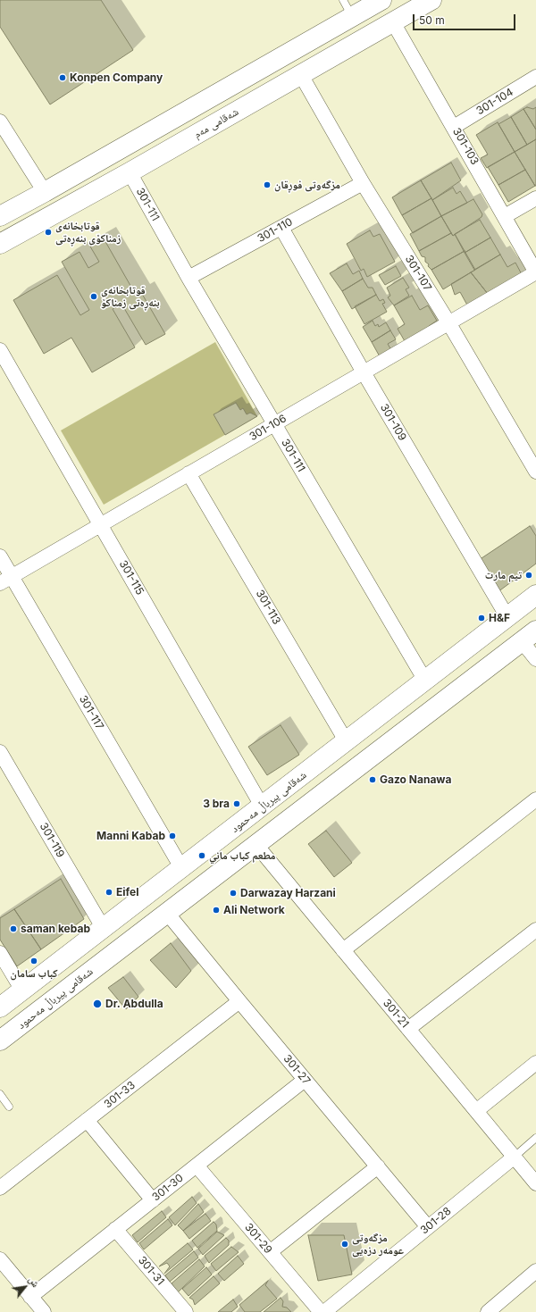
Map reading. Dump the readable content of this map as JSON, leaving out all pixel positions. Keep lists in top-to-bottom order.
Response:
{
  "streets": {
    "main road": ["شەقامی مەم", "شەقامی پیرباڵ مەحمود"],
    "street": [
      "301-104",
      "301-103",
      "301-111",
      "301-110",
      "301-107",
      "301-109",
      "301-106",
      "301-115",
      "301-113",
      "301-117",
      "301-119",
      "301-21",
      "301-27",
      "301-33",
      "301-30",
      "301-28",
      "301-29",
      "301-31"
    ]
  },
  "crossings": [
    ["301-104", "301-103"],
    ["شەقامی مەم", "301-103"],
    ["شەقامی مەم", "301-111"],
    ["شەقامی مەم", "301-107"],
    ["301-103", "301-106"],
    ["301-111", "301-110"],
    ["301-111", "301-106"],
    ["301-111", "شەقامی پیرباڵ مەحمود"],
    ["301-110", "301-107"],
    ["301-110", "301-109"],
    ["301-107", "301-106"],
    ["301-109", "301-106"],
    ["301-109", "شەقامی پیرباڵ مەحمود"],
    ["301-106", "301-115"],
    ["301-106", "301-113"],
    ["301-106", "301-117"],
    ["301-115", "شەقامی پیرباڵ مەحمود"],
    ["301-113", "شەقامی پیرباڵ مەحمود"],
    ["301-117", "شەقامی پیرباڵ مەحمود"],
    ["شەقامی پیرباڵ مەحمود", "301-119"],
    ["شەقامی پیرباڵ مەحمود", "301-21"],
    ["شەقامی پیرباڵ مەحمود", "301-27"],
    ["301-21", "301-28"],
    ["301-27", "301-33"],
    ["301-27", "301-30"],
    ["301-27", "301-28"],
    ["301-30", "301-29"],
    ["301-30", "301-31"]
  ],
  "places": [
    "Konpen Company",
    "مزگەوتی فوڕقان",
    "قوتابخانەی زمناكۆی بنەڕەتی",
    "قوتابخانەی بنەڕەتی زمناکۆ",
    "تیم مارت",
    "H&F",
    "Gazo Nanawa",
    "3 bra",
    "Manni Kabab",
    "مطعم كباب ماني",
    "Eifel",
    "Darwazay Harzani",
    "Ali Network",
    "saman kebab",
    "کباب سامان",
    "Dr. Abdulla",
    "مزگەوتی عومەر دزەیی"
  ],
  "scale_bar": "50 m",
  "north": "top right"
}
